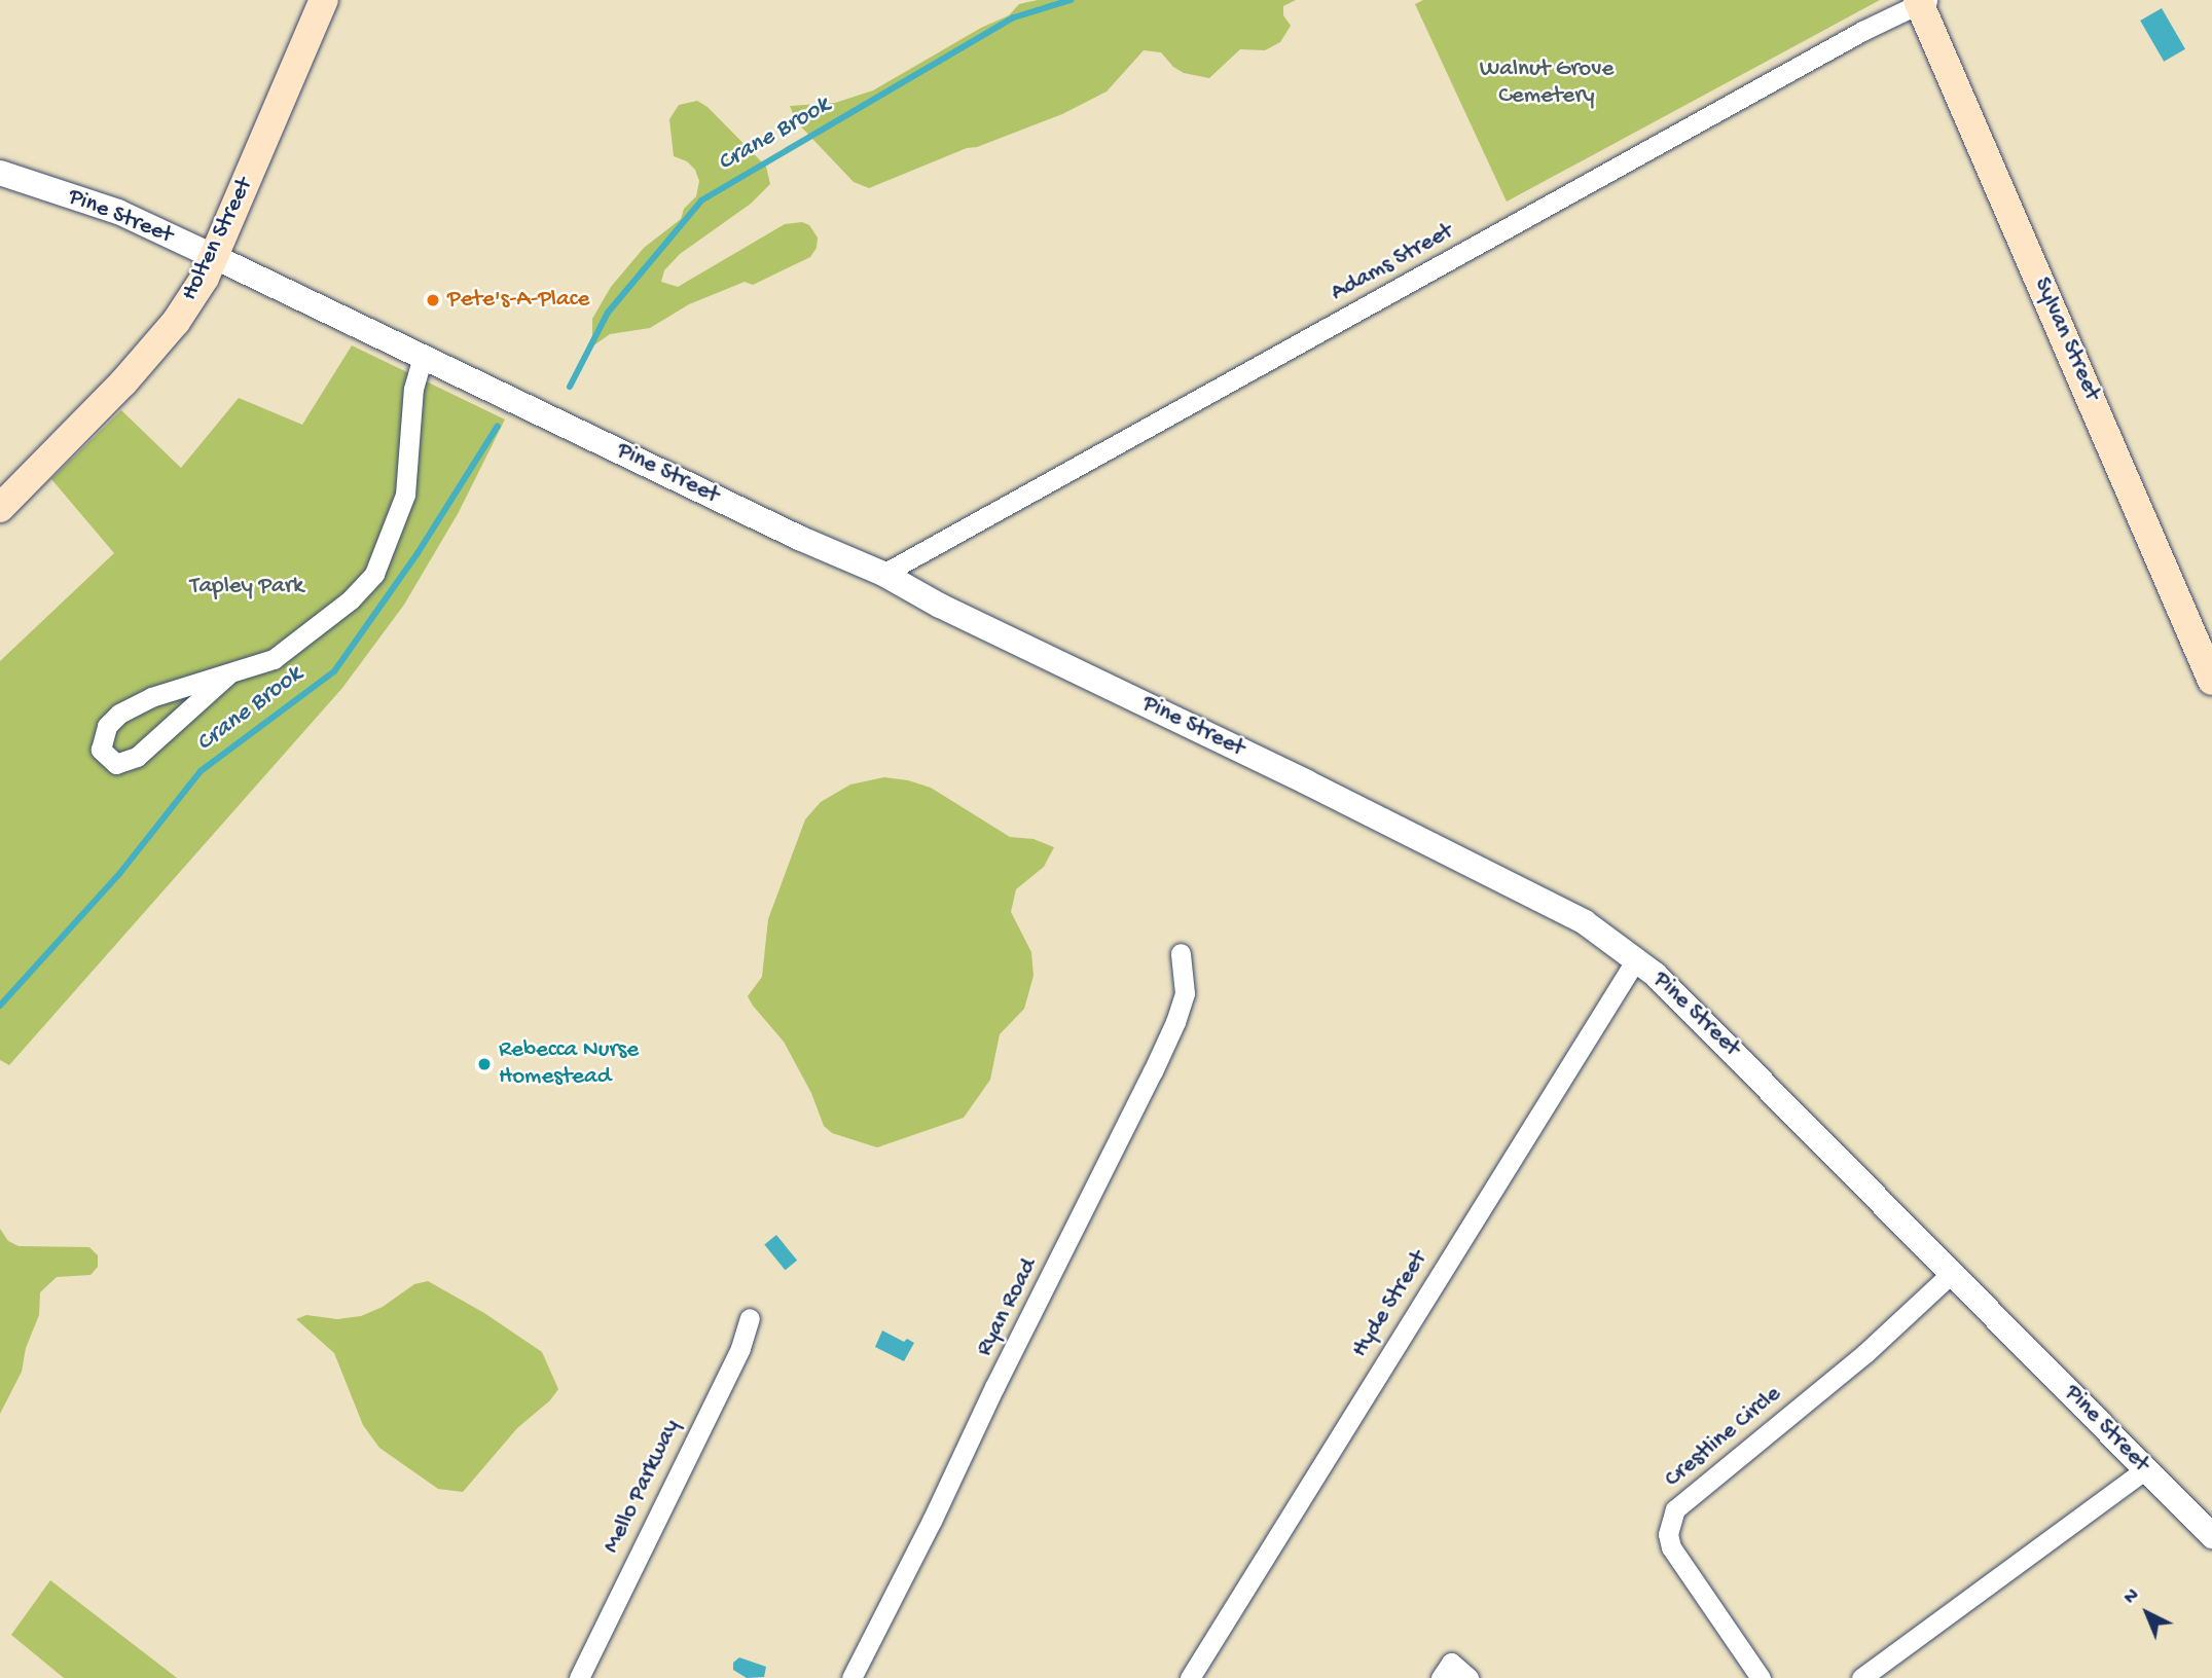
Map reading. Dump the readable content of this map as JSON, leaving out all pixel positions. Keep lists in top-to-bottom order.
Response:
{
  "streets": {
    "main road": ["Holten Street", "Sylvan Street"],
    "street": [
      "Pine Street",
      "Adams Street",
      "Hyde Street",
      "Ryan Road",
      "Crestline Circle",
      "Mello Parkway"
    ]
  },
  "crossings": [
    ["Pine Street", "Holten Street"],
    ["Pine Street", "Adams Street"],
    ["Pine Street", "Hyde Street"],
    ["Pine Street", "Crestline Circle"],
    ["Adams Street", "Sylvan Street"]
  ],
  "water": ["Crane Brook"],
  "parks": ["Walnut Grove Cemetery", "Tapley Park"],
  "places": ["Pete's-A-Place", "Rebecca Nurse Homestead"],
  "north": "top left"
}
